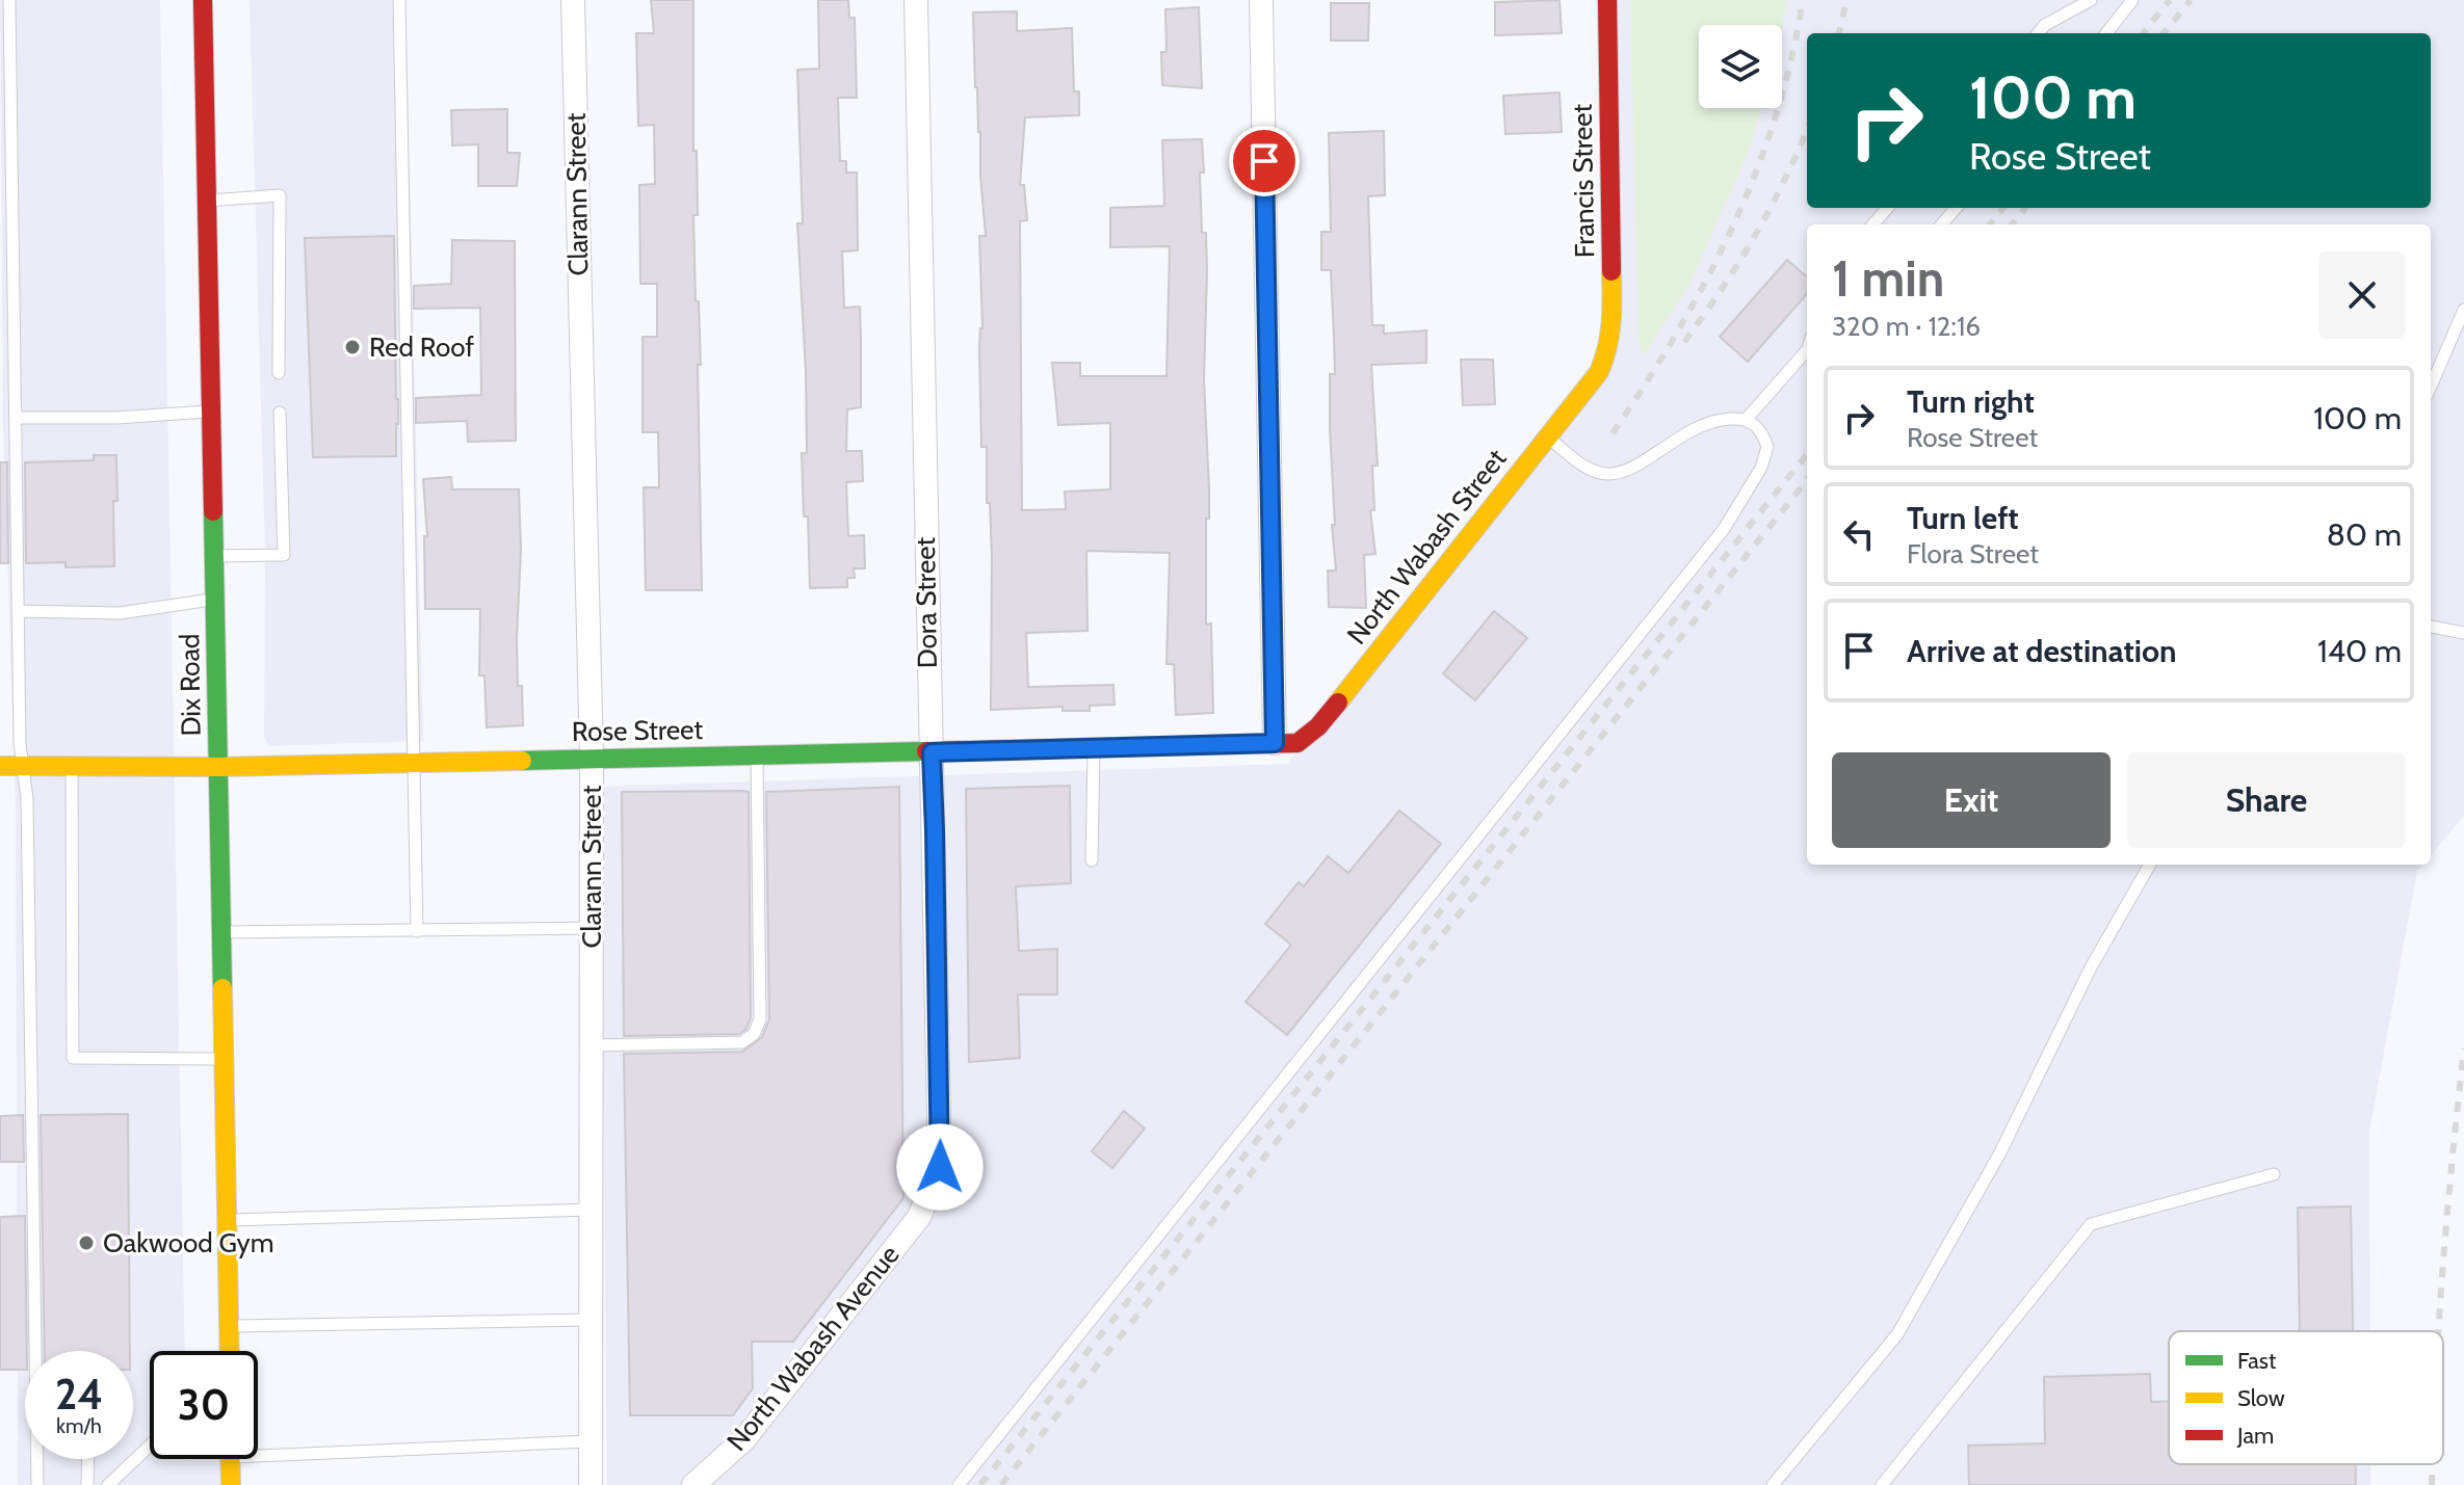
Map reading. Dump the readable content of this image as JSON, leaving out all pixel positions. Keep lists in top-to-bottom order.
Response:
{
  "streets": {
    "street": [
      "Francis Street",
      "Clarann Street",
      "North Wabash Street",
      "Dora Street",
      "Dix Road",
      "Rose Street",
      "North Wabash Avenue"
    ]
  },
  "crossings": [
    ["Francis Street", "North Wabash Street"],
    ["Clarann Street", "Rose Street"],
    ["North Wabash Street", "Rose Street"],
    ["Dora Street", "Rose Street"],
    ["Dora Street", "North Wabash Avenue"],
    ["Dix Road", "Rose Street"]
  ],
  "places": ["Red Roof", "Oakwood Gym"],
  "legend": ["Fast", "Slow", "Jam"],
  "page": {
    "turn": ["100 m", "Rose Street"],
    "heading": ["1 min", "320 m · 12:16"],
    "list": [
      {
        "name": "Turn right",
        "note": "Rose Street",
        "value": "100 m"
      },
      {
        "name": "Turn left",
        "note": "Flora Street",
        "value": "80 m"
      },
      {
        "name": "Arrive at destination",
        "value": "140 m"
      }
    ],
    "buttons": ["Exit", "Share"],
    "speed": "24 km/h",
    "limit": "30"
  }
}
